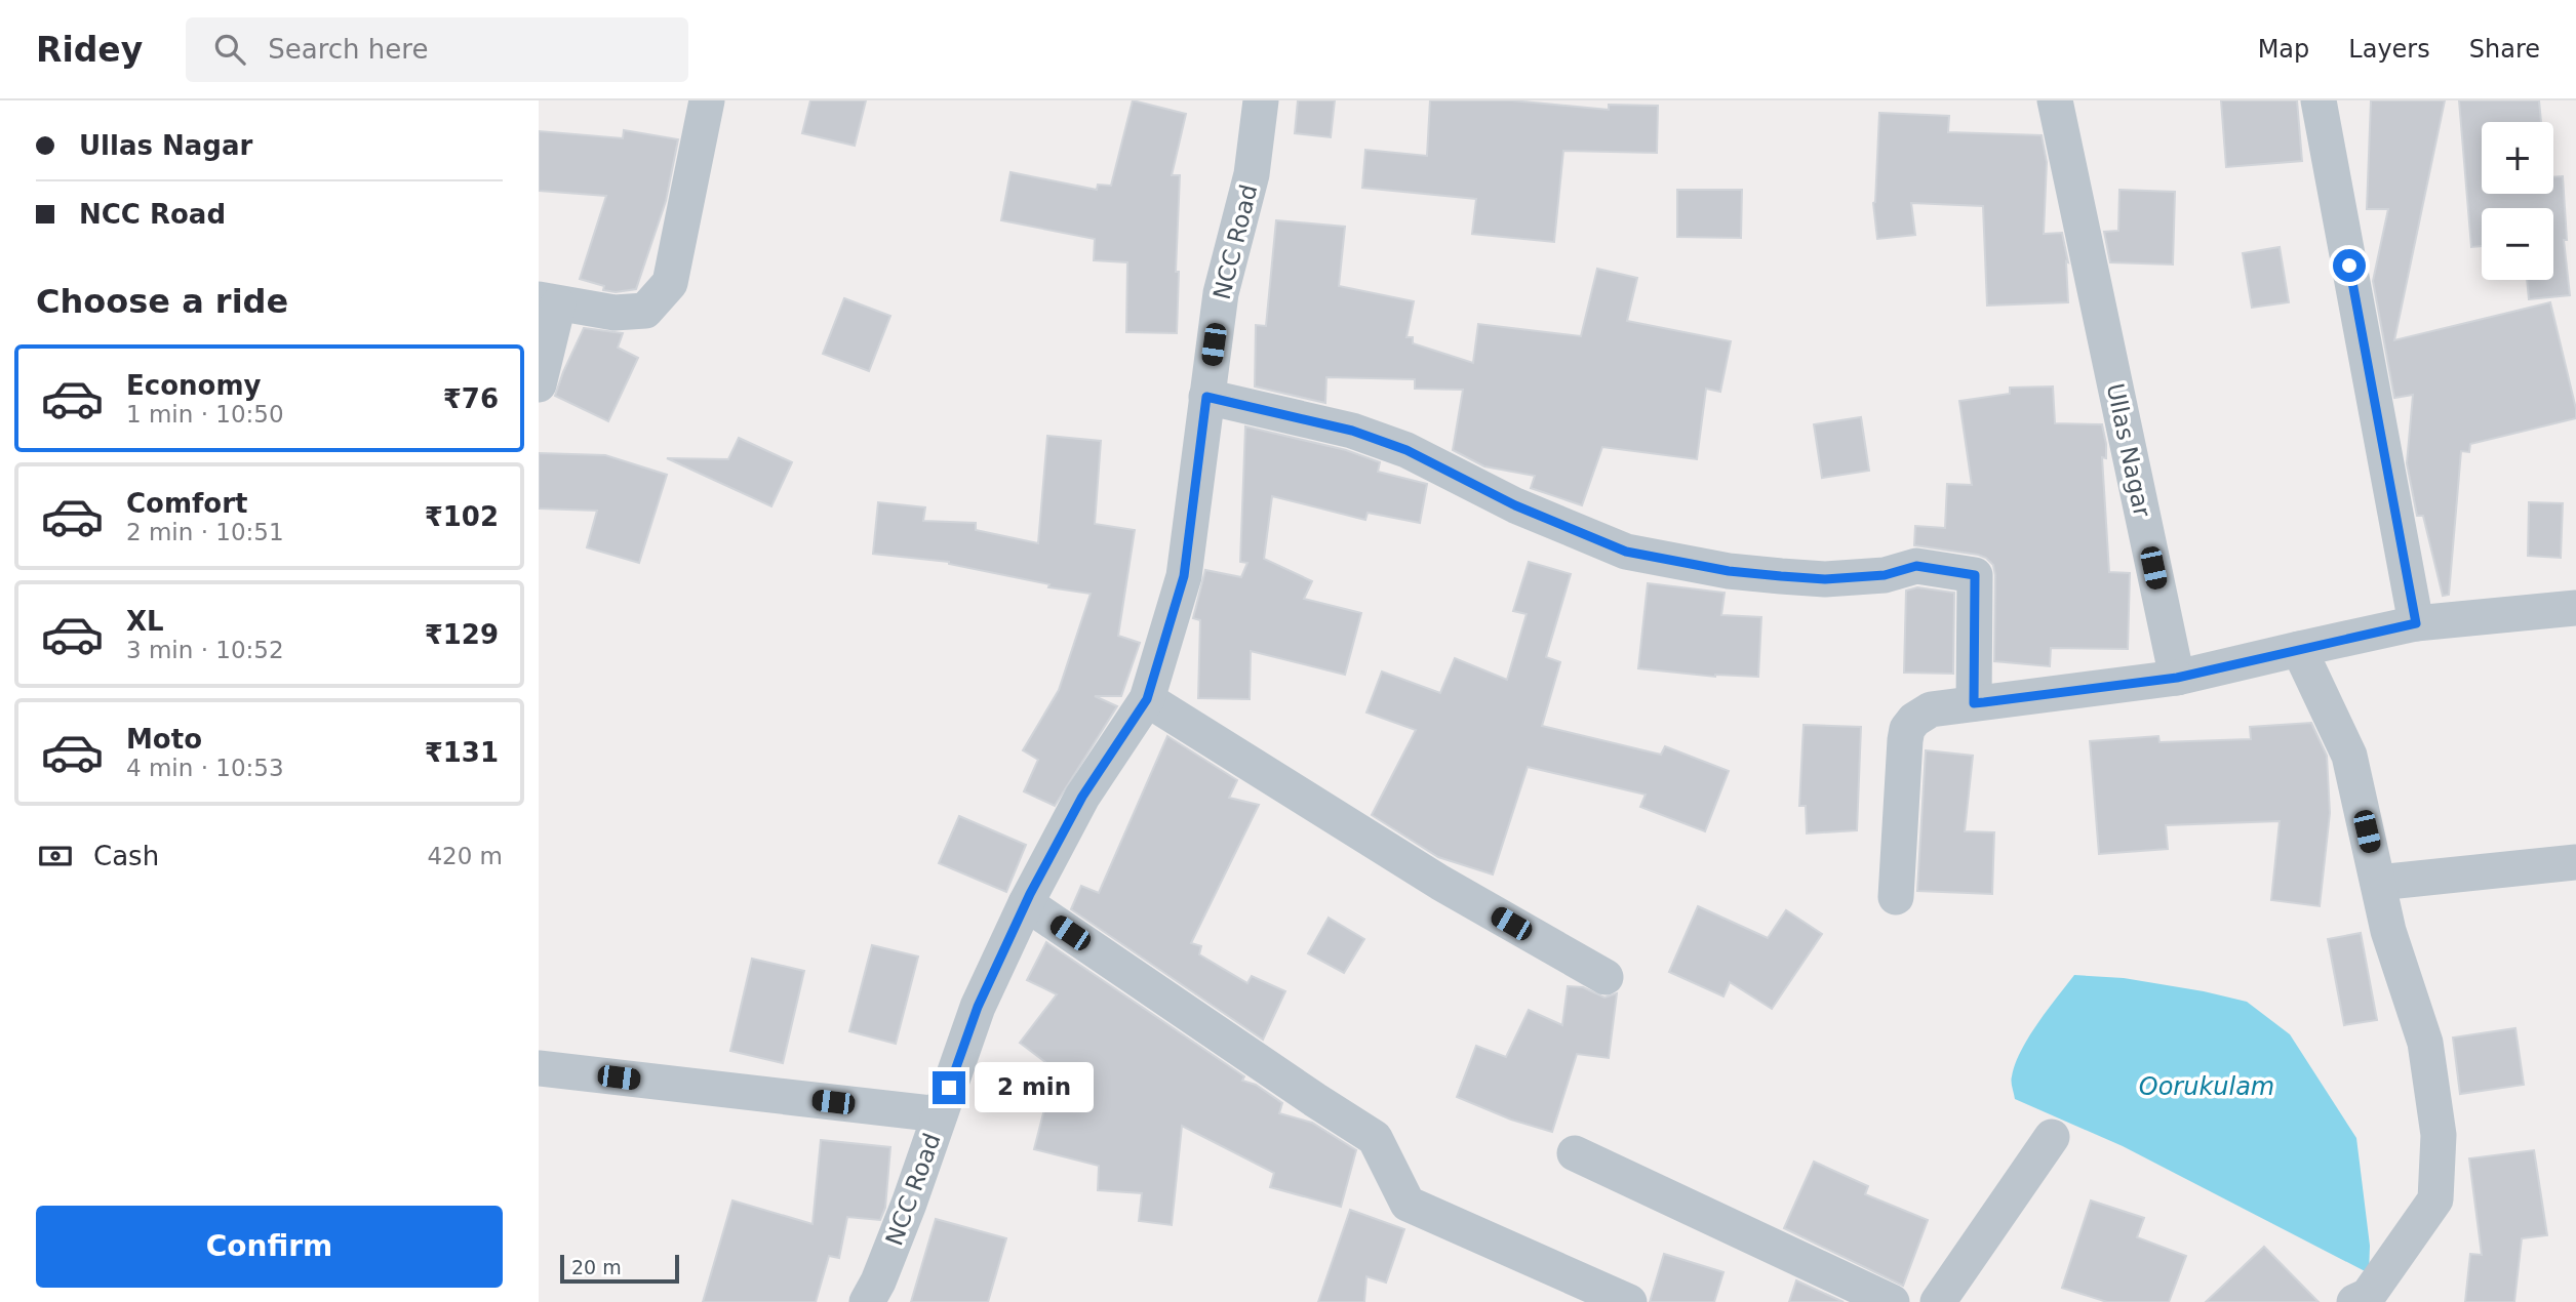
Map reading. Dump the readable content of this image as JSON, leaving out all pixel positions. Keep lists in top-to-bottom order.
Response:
{
  "streets": {
    "street": ["NCC Road", "Ullas Nagar"]
  },
  "water": ["Oorukulam"],
  "scale_bar": "20 m",
  "page": {
    "header": "Ridey",
    "search": "Search here",
    "nav": ["Map", "Layers", "Share"],
    "banner": ["Ullas Nagar", "NCC Road"],
    "map_buttons": ["+", "−"],
    "heading": "Choose a ride",
    "list": [
      {
        "name": "Economy",
        "note": "1 min · 10:50",
        "value": "₹76"
      },
      {
        "name": "Comfort",
        "note": "2 min · 10:51",
        "value": "₹102"
      },
      {
        "name": "XL",
        "note": "3 min · 10:52",
        "value": "₹129"
      },
      {
        "name": "Moto",
        "note": "4 min · 10:53",
        "value": "₹131"
      }
    ],
    "pay": ["Cash", "420 m"],
    "bubble": "2 min",
    "buttons": "Confirm",
    "scale": "20 m"
  }
}
